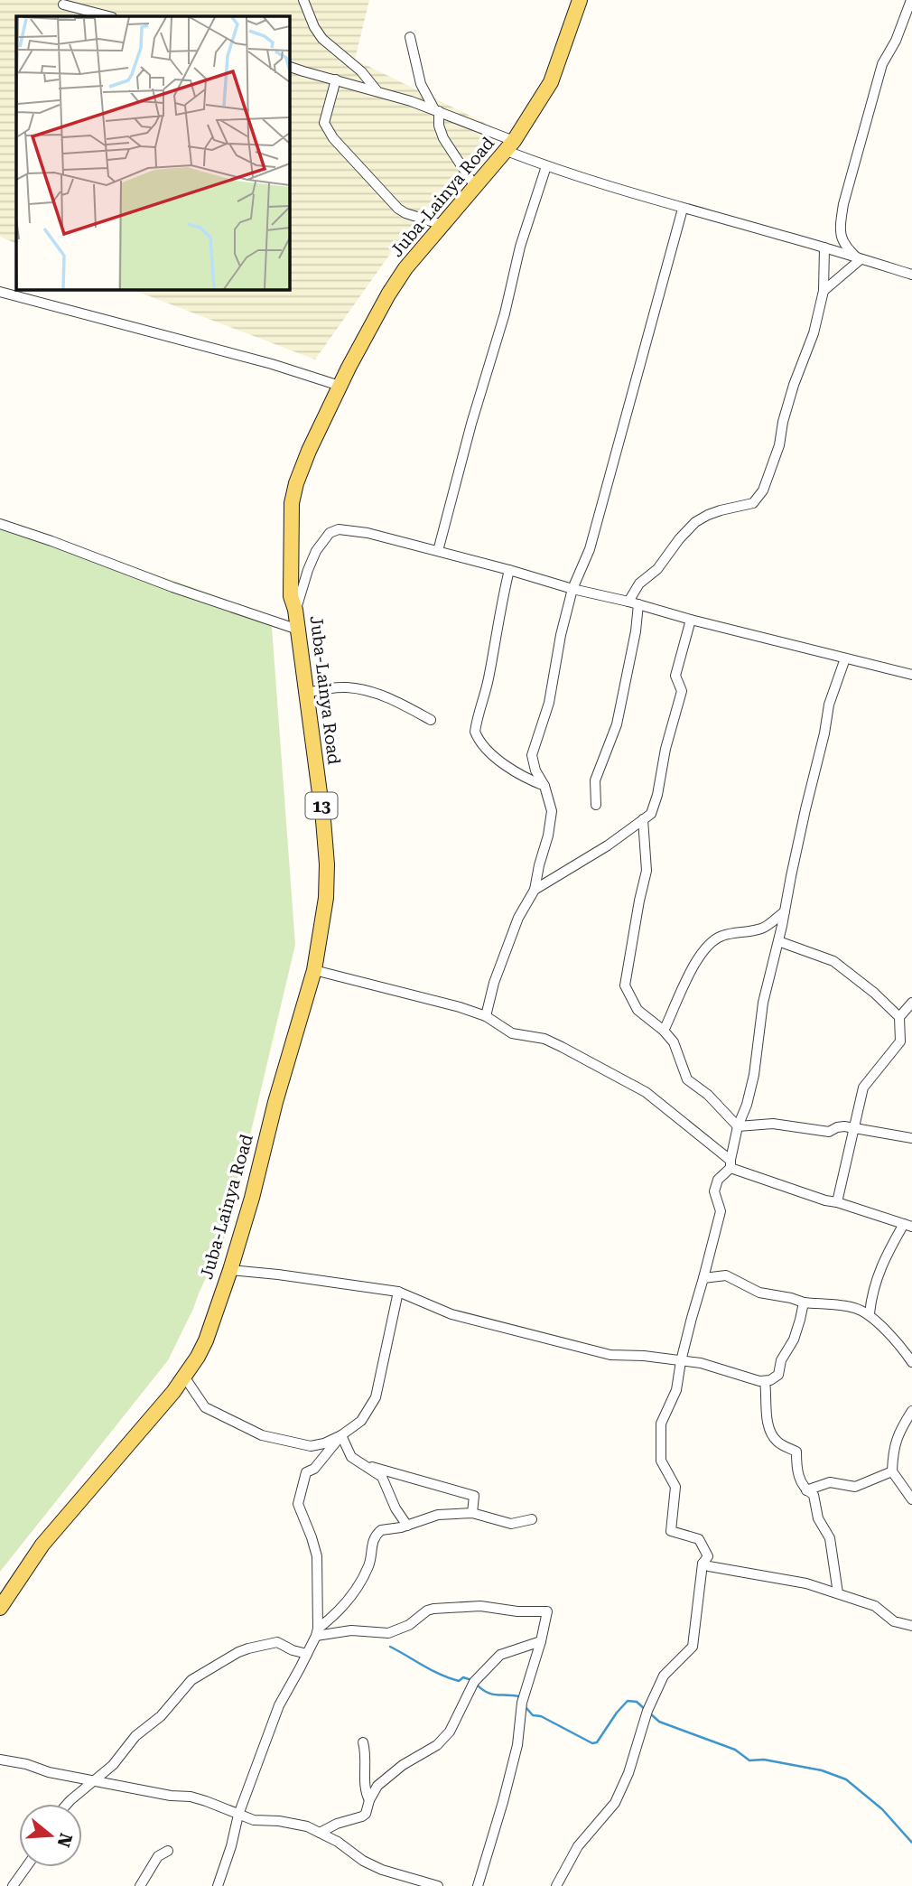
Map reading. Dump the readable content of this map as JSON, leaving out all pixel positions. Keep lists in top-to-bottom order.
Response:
{
  "streets": {
    "main road": ["Juba-Lainya Road", "13"]
  },
  "north": "right"
}
